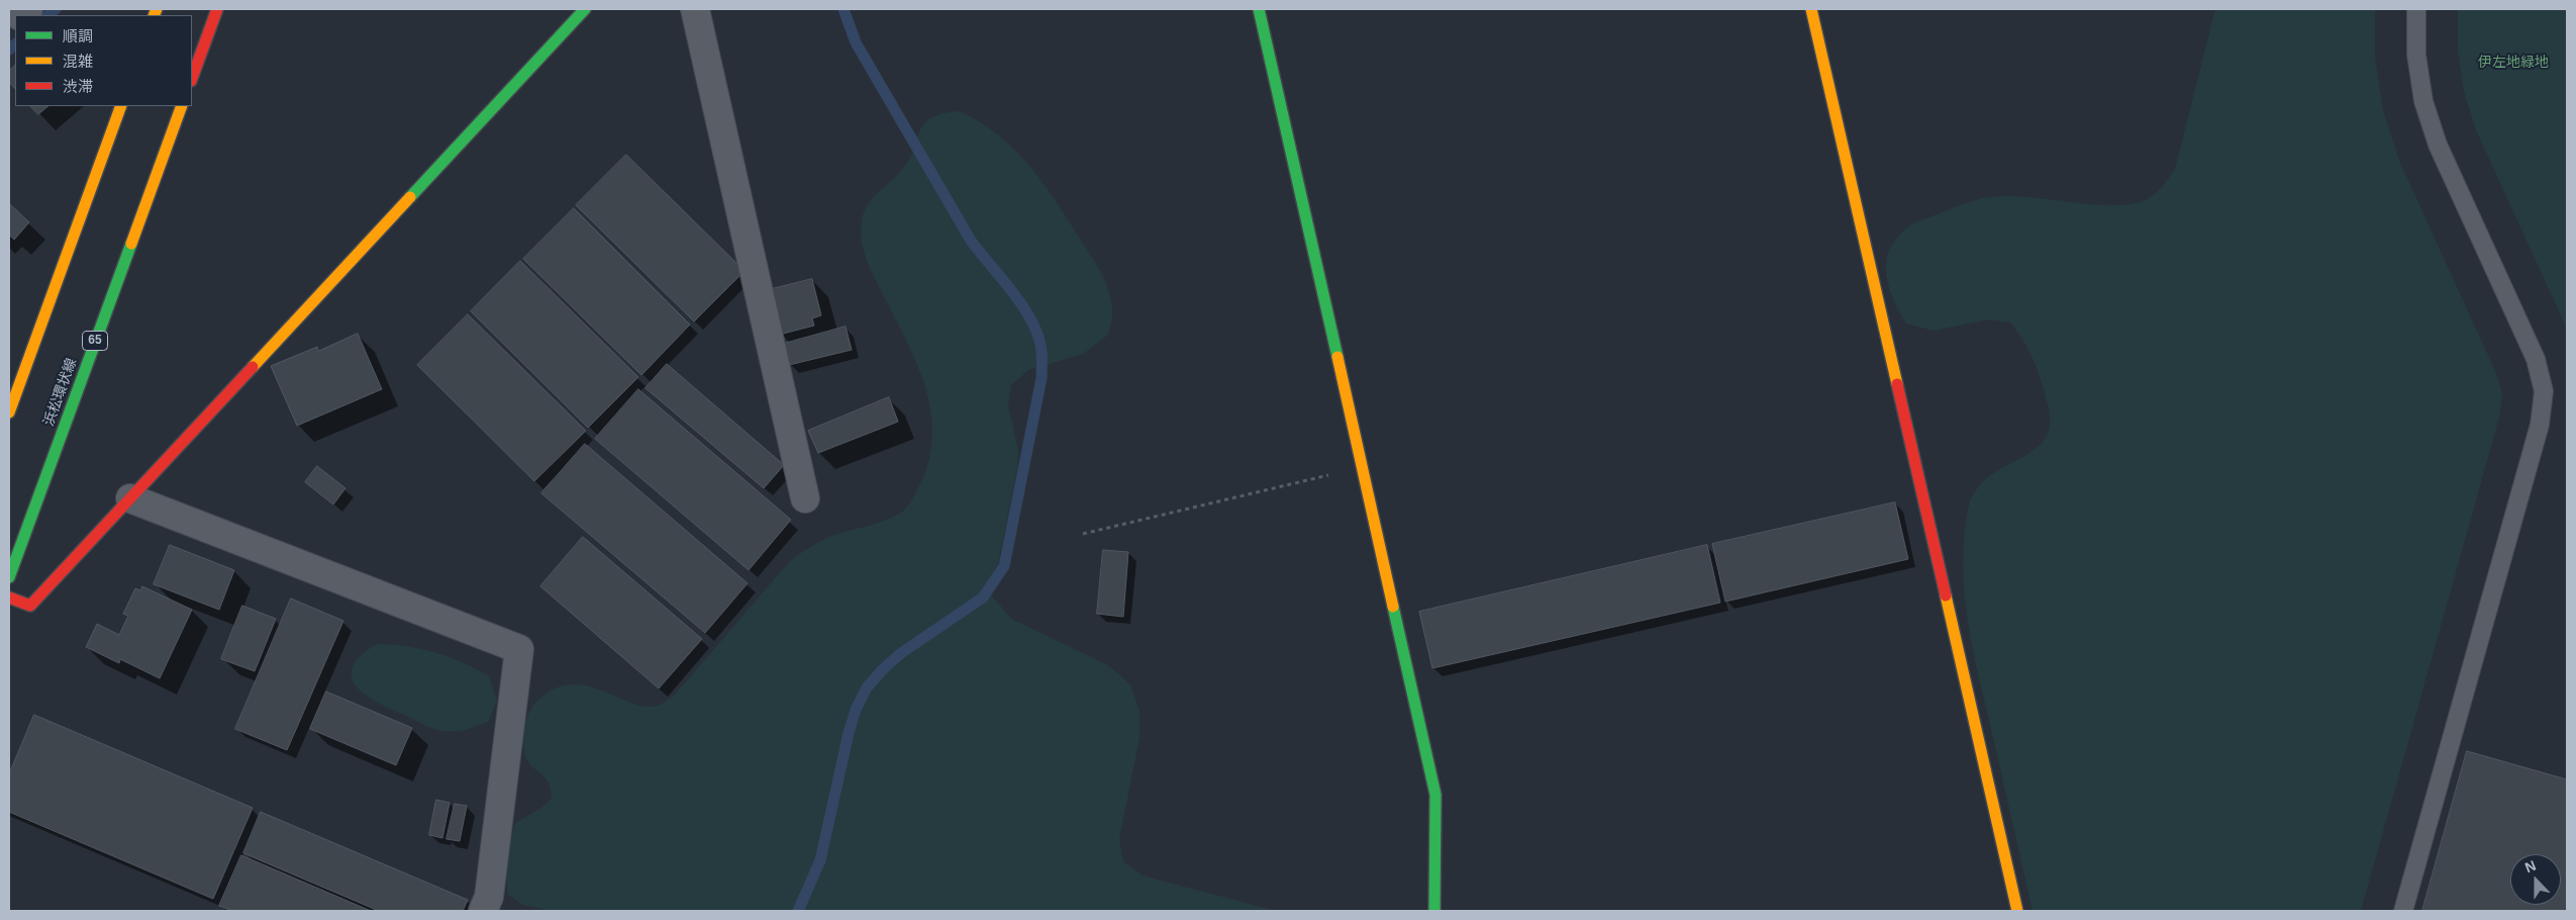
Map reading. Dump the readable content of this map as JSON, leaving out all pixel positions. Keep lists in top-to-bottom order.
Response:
{
  "streets": {
    "street": ["65", "浜松環状線"]
  },
  "parks": ["伊左地緑地"],
  "legend": ["順調", "混雑", "渋滞"],
  "north": "top"
}
